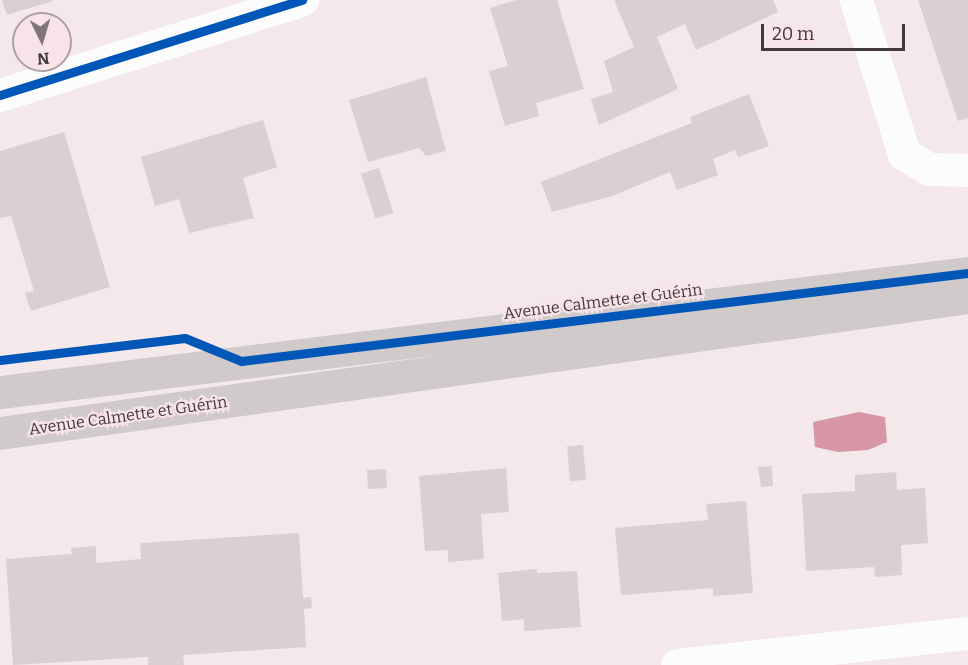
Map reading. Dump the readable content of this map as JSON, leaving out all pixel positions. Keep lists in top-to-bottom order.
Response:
{
  "streets": {
    "main road": ["Avenue Calmette et Guérin"]
  },
  "scale_bar": "20 m",
  "north": "bottom"
}
